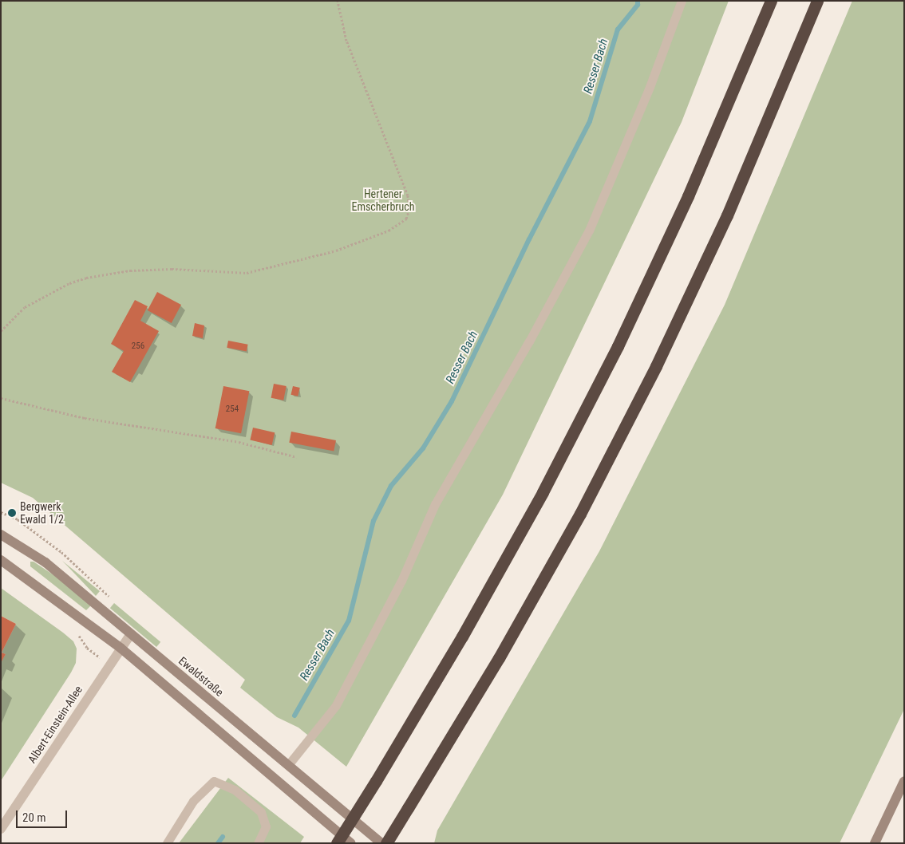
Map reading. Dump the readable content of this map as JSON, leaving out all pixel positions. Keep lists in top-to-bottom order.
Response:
{
  "streets": {
    "main road": ["Ewaldstraße"],
    "street": ["Albert-Einstein-Allee"]
  },
  "crossings": [
    ["Ewaldstraße", "Albert-Einstein-Allee"]
  ],
  "water": ["Resser Bach"],
  "parks": ["Hertener Emscherbruch"],
  "places": ["Bergwerk Ewald 1/2"],
  "house_numbers": ["256", "254"],
  "scale_bar": "20 m"
}
